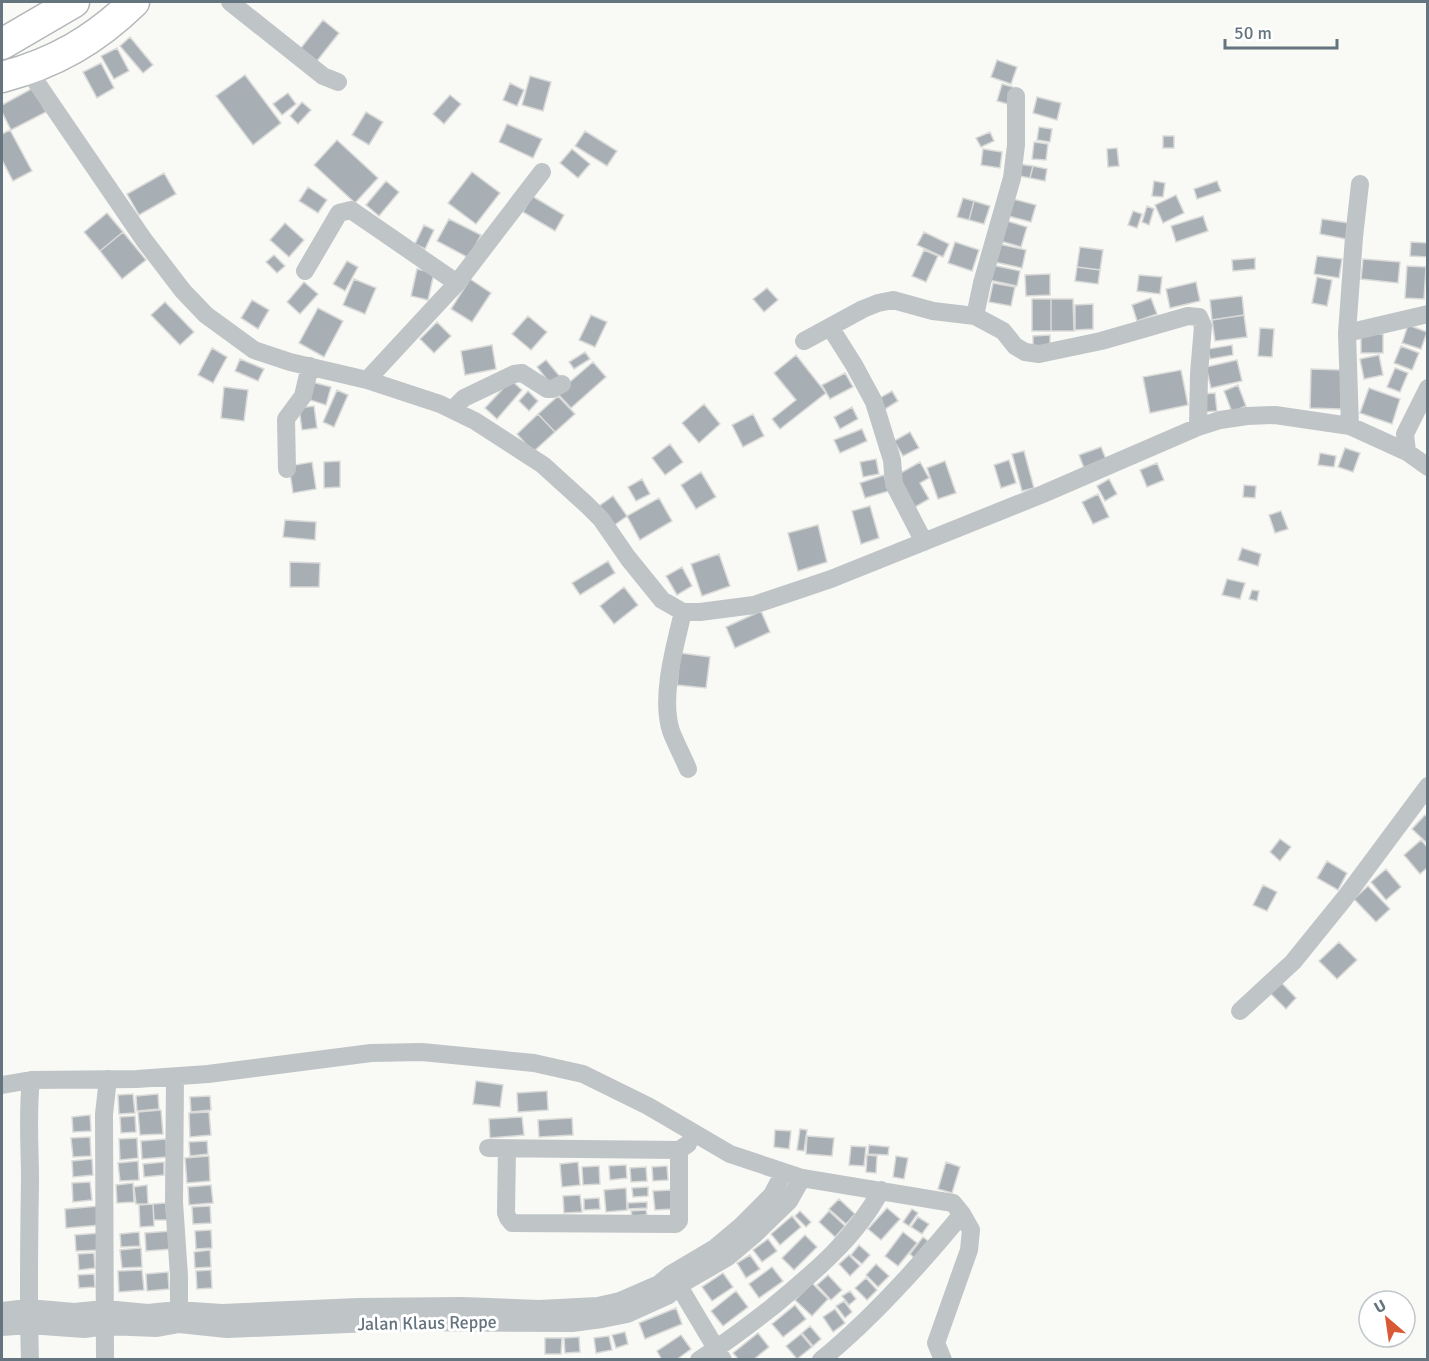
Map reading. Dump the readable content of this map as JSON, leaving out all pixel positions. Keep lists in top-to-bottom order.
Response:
{
  "streets": {
    "street": ["Jalan Klaus Reppe"]
  },
  "scale_bar": "50 m",
  "north": "top left"
}
